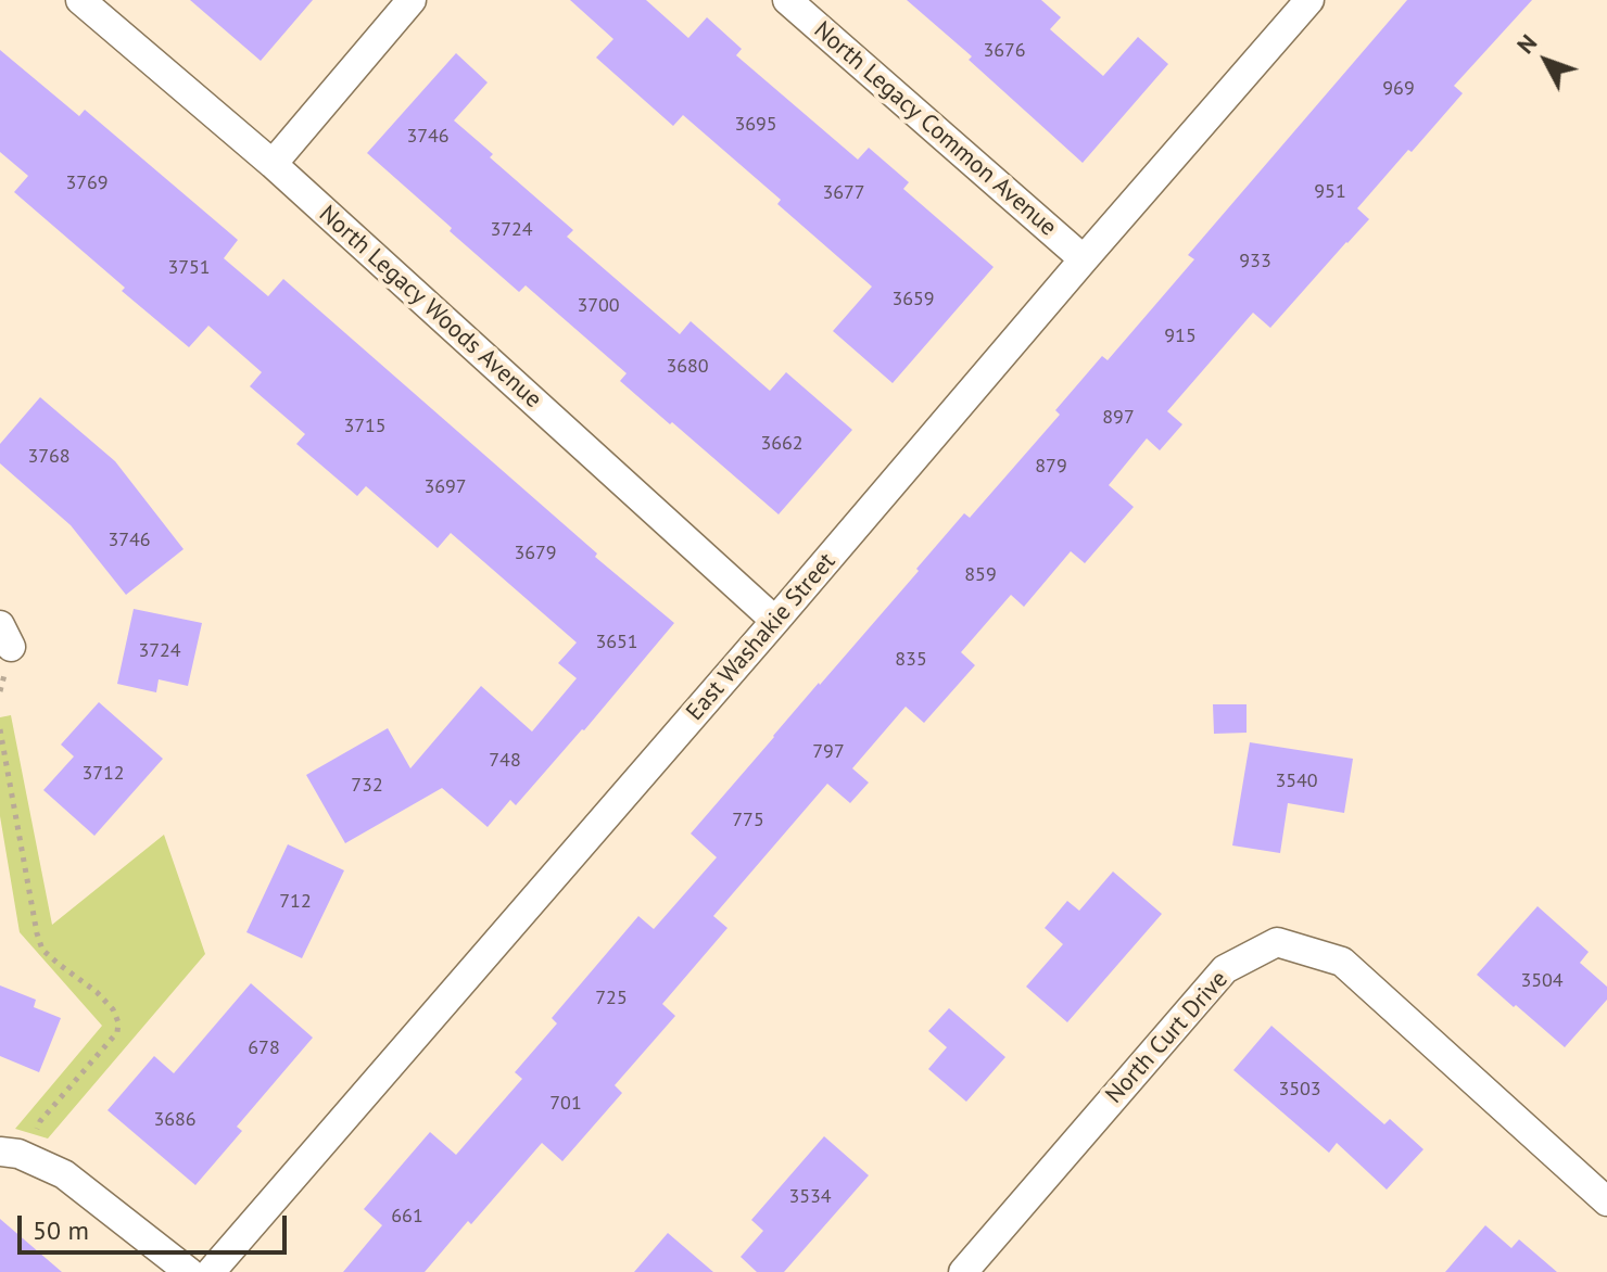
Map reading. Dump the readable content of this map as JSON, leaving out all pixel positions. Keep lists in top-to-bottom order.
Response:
{
  "streets": {
    "street": [
      "North Legacy Common Avenue",
      "North Legacy Woods Avenue",
      "East Washakie Street",
      "North Curt Drive"
    ]
  },
  "crossings": [
    ["North Legacy Common Avenue", "East Washakie Street"],
    ["North Legacy Woods Avenue", "East Washakie Street"]
  ],
  "house_numbers": [
    "3676",
    "969",
    "3695",
    "3746",
    "3769",
    "951",
    "3677",
    "3724",
    "933",
    "3751",
    "3659",
    "3700",
    "915",
    "3680",
    "897",
    "3715",
    "3662",
    "3768",
    "879",
    "3697",
    "3746",
    "3679",
    "859",
    "3651",
    "3724",
    "835",
    "797",
    "748",
    "3712",
    "3540",
    "732",
    "775",
    "712",
    "3504",
    "725",
    "678",
    "3503",
    "701",
    "3686",
    "3534",
    "661"
  ],
  "scale_bar": "50 m",
  "north": "top left"
}
